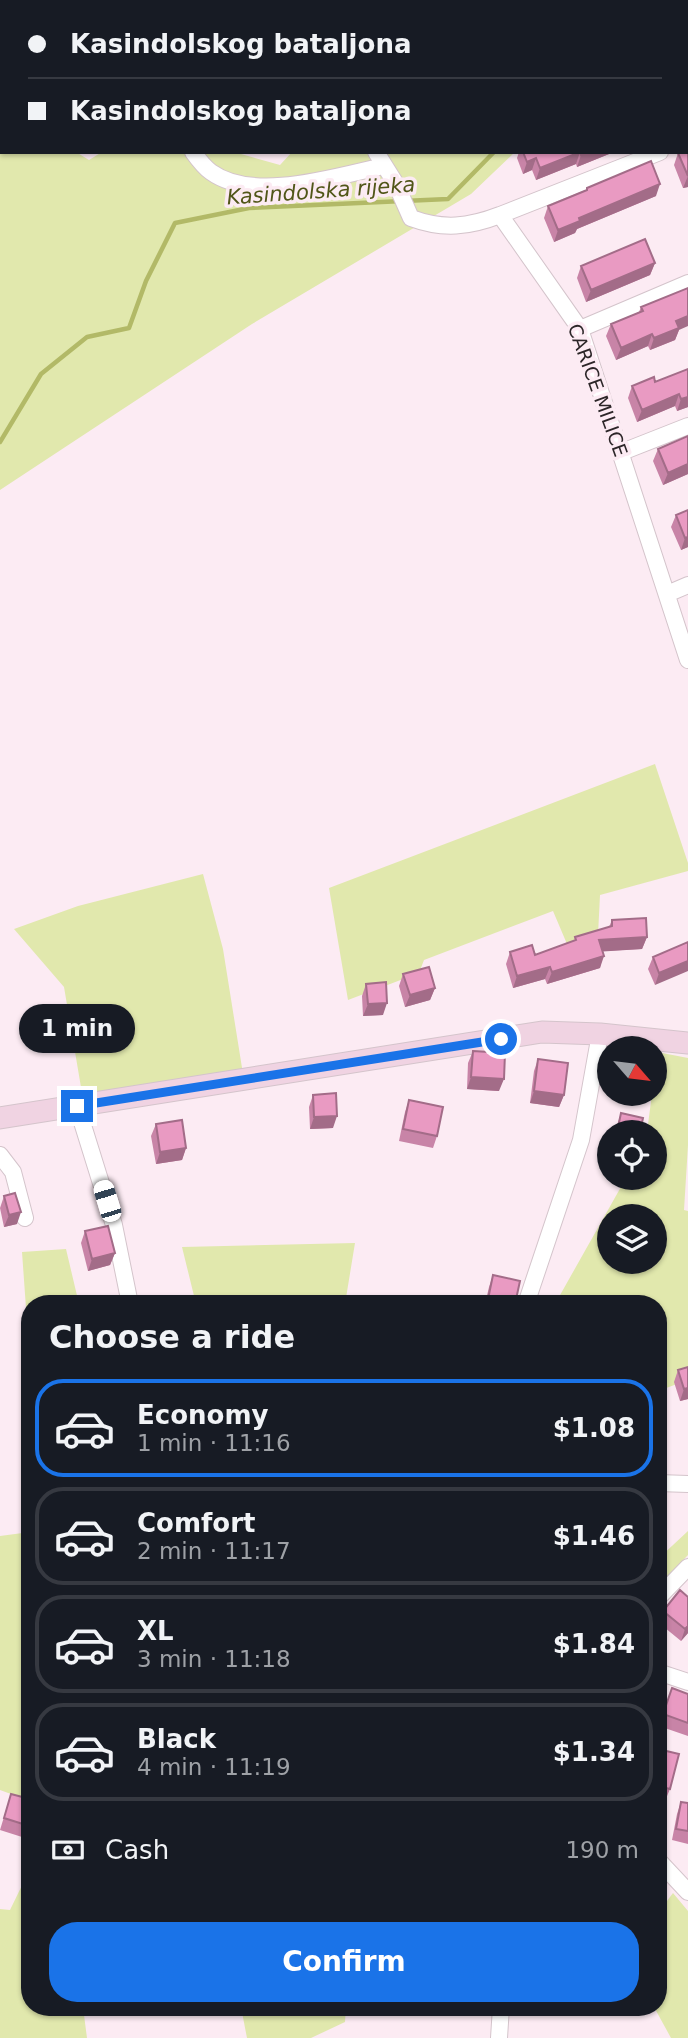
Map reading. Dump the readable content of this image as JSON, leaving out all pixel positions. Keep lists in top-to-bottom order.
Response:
{
  "streets": {
    "street": ["CARICE MILICE"]
  },
  "water": ["Kasindolska rijeka"],
  "north": "bottom right",
  "page": {
    "banner": ["Kasindolskog bataljona", "Kasindolskog bataljona"],
    "bubble": "1 min",
    "heading": "Choose a ride",
    "list": [
      {
        "name": "Economy",
        "note": "1 min · 11:16",
        "value": "$1.08"
      },
      {
        "name": "Comfort",
        "note": "2 min · 11:17",
        "value": "$1.46"
      },
      {
        "name": "XL",
        "note": "3 min · 11:18",
        "value": "$1.84"
      },
      {
        "name": "Black",
        "note": "4 min · 11:19",
        "value": "$1.34"
      }
    ],
    "pay": ["Cash", "190 m"],
    "buttons": "Confirm"
  }
}
